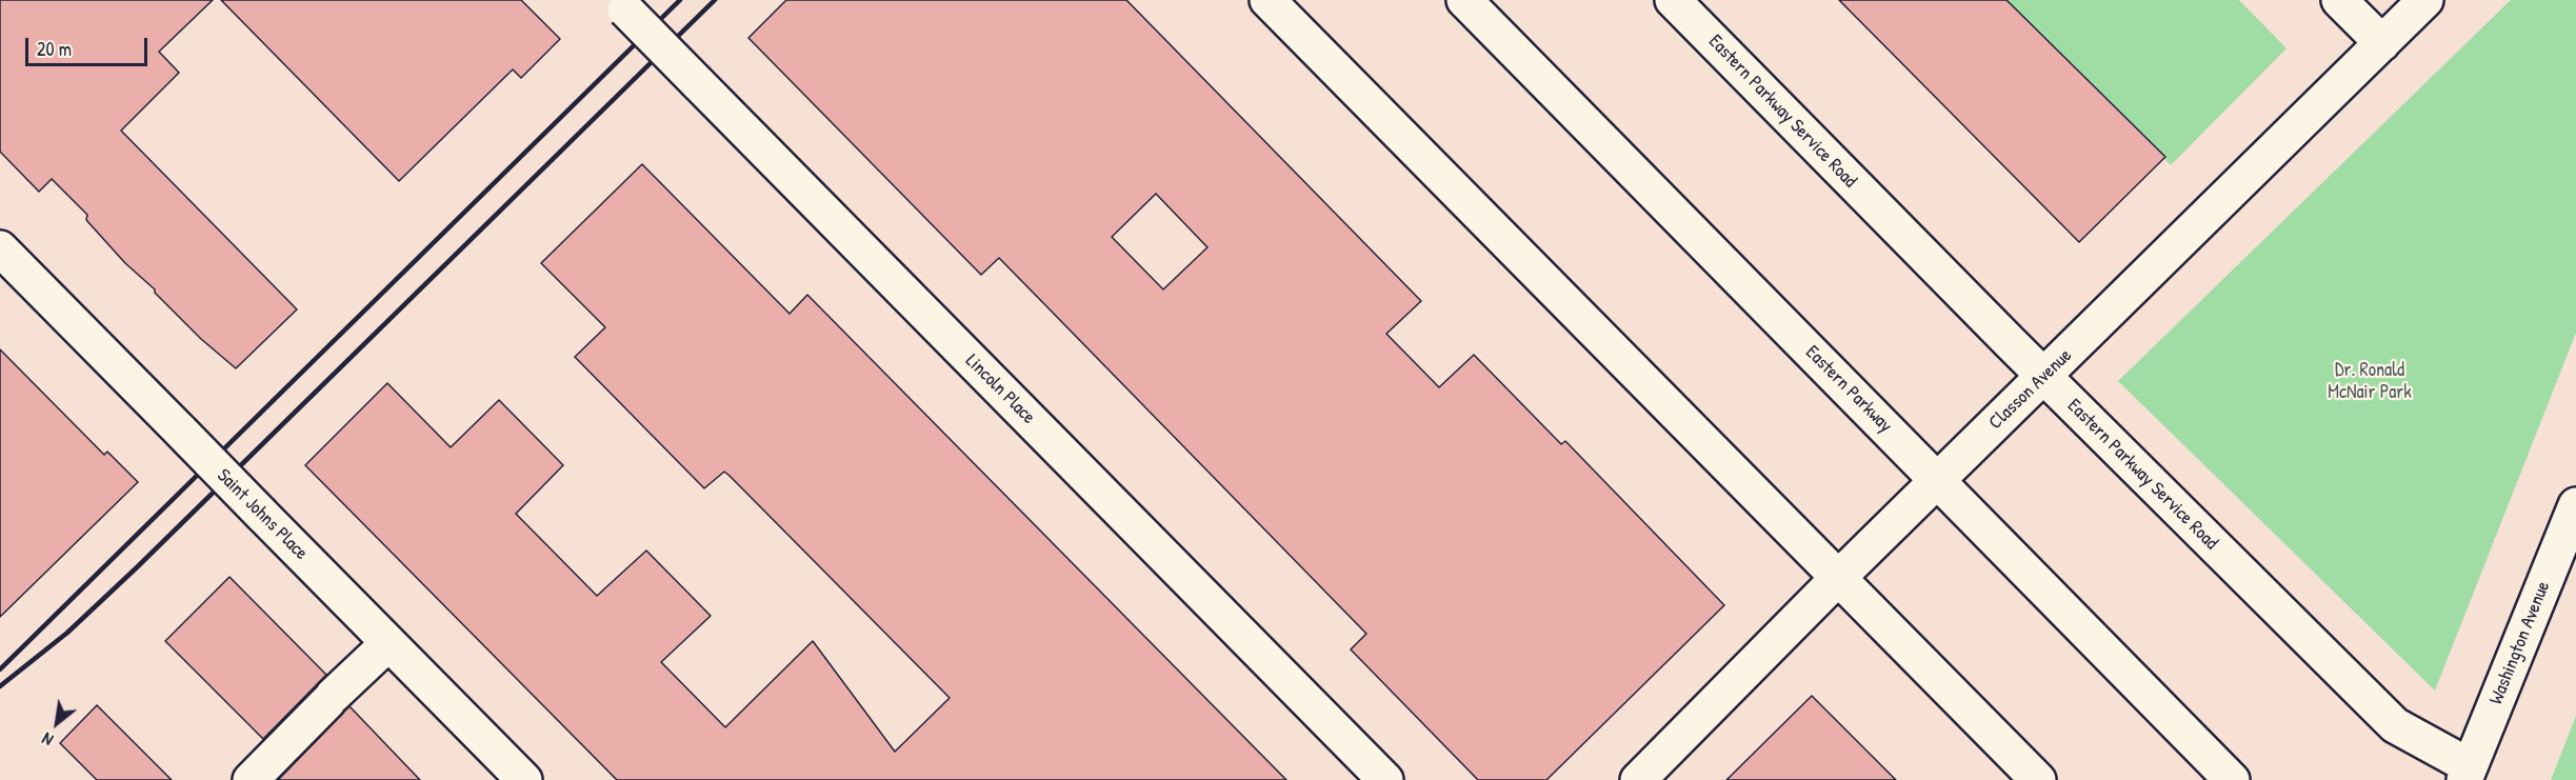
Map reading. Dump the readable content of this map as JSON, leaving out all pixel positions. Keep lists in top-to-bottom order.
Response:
{
  "streets": {
    "street": [
      "Eastern Parkway Service Road",
      "Lincoln Place",
      "Eastern Parkway",
      "Classon Avenue",
      "Saint Johns Place",
      "Washington Avenue"
    ]
  },
  "crossings": [
    ["Eastern Parkway Service Road", "Classon Avenue"],
    ["Eastern Parkway Service Road", "Washington Avenue"],
    ["Eastern Parkway", "Classon Avenue"]
  ],
  "parks": ["Dr. Ronald McNair Park"],
  "scale_bar": "20 m",
  "north": "bottom left"
}
